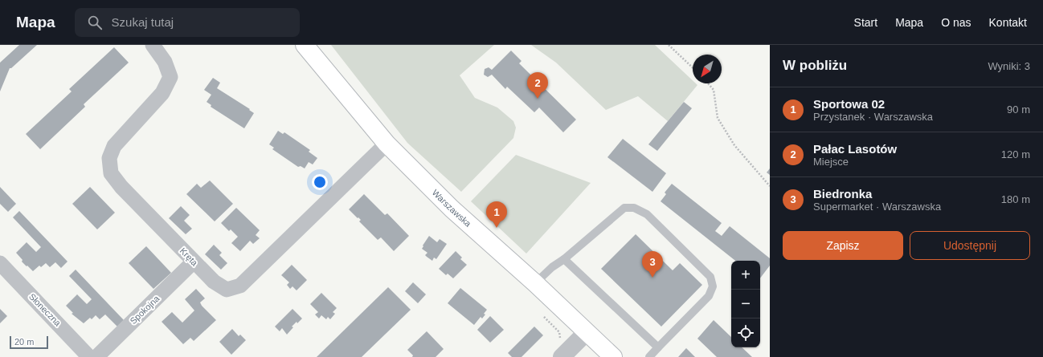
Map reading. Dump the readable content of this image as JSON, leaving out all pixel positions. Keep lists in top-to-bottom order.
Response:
{
  "streets": {
    "main road": ["Warszawska"],
    "street": ["Kręta", "Słoneczna", "Spokojna"]
  },
  "crossings": [
    ["Warszawska", "Kręta"],
    ["Kręta", "Spokojna"]
  ],
  "scale_bar": "20 m",
  "north": "bottom left",
  "page": {
    "header": "Mapa",
    "search": "Szukaj tutaj",
    "nav": [
      "Start",
      "Mapa",
      "O nas",
      "Kontakt"
    ],
    "heading": ["W pobliżu", "Wyniki: 3"],
    "pins": ["2", "1", "3"],
    "list": [
      {
        "mark": "1",
        "name": "Sportowa 02",
        "note": "Przystanek · Warszawska",
        "value": "90 m"
      },
      {
        "mark": "2",
        "name": "Pałac Lasotów",
        "note": "Miejsce",
        "value": "120 m"
      },
      {
        "mark": "3",
        "name": "Biedronka",
        "note": "Supermarket · Warszawska",
        "value": "180 m"
      }
    ],
    "buttons": ["Zapisz", "Udostępnij"],
    "map_buttons": ["+", "−"],
    "scale": "20 m"
  }
}
